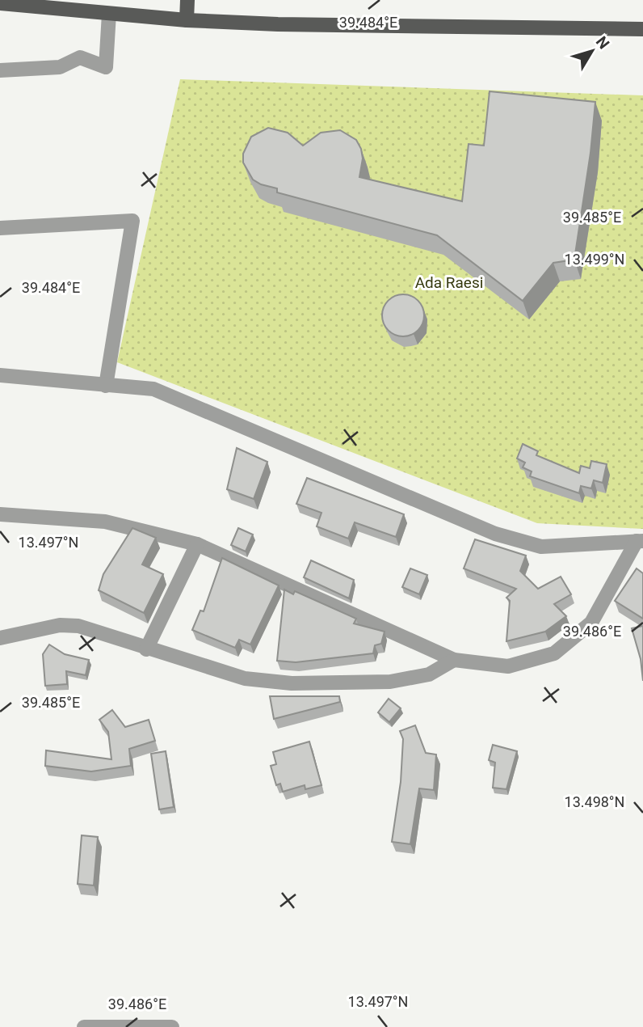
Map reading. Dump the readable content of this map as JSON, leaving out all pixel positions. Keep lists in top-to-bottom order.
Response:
{
  "parks": ["Ada Raesi"],
  "north": "top right",
  "coordinates": [
    "39.484°E",
    "39.485°E",
    "13.499°N",
    "13.497°N",
    "39.486°E",
    "13.498°N"
  ]
}
